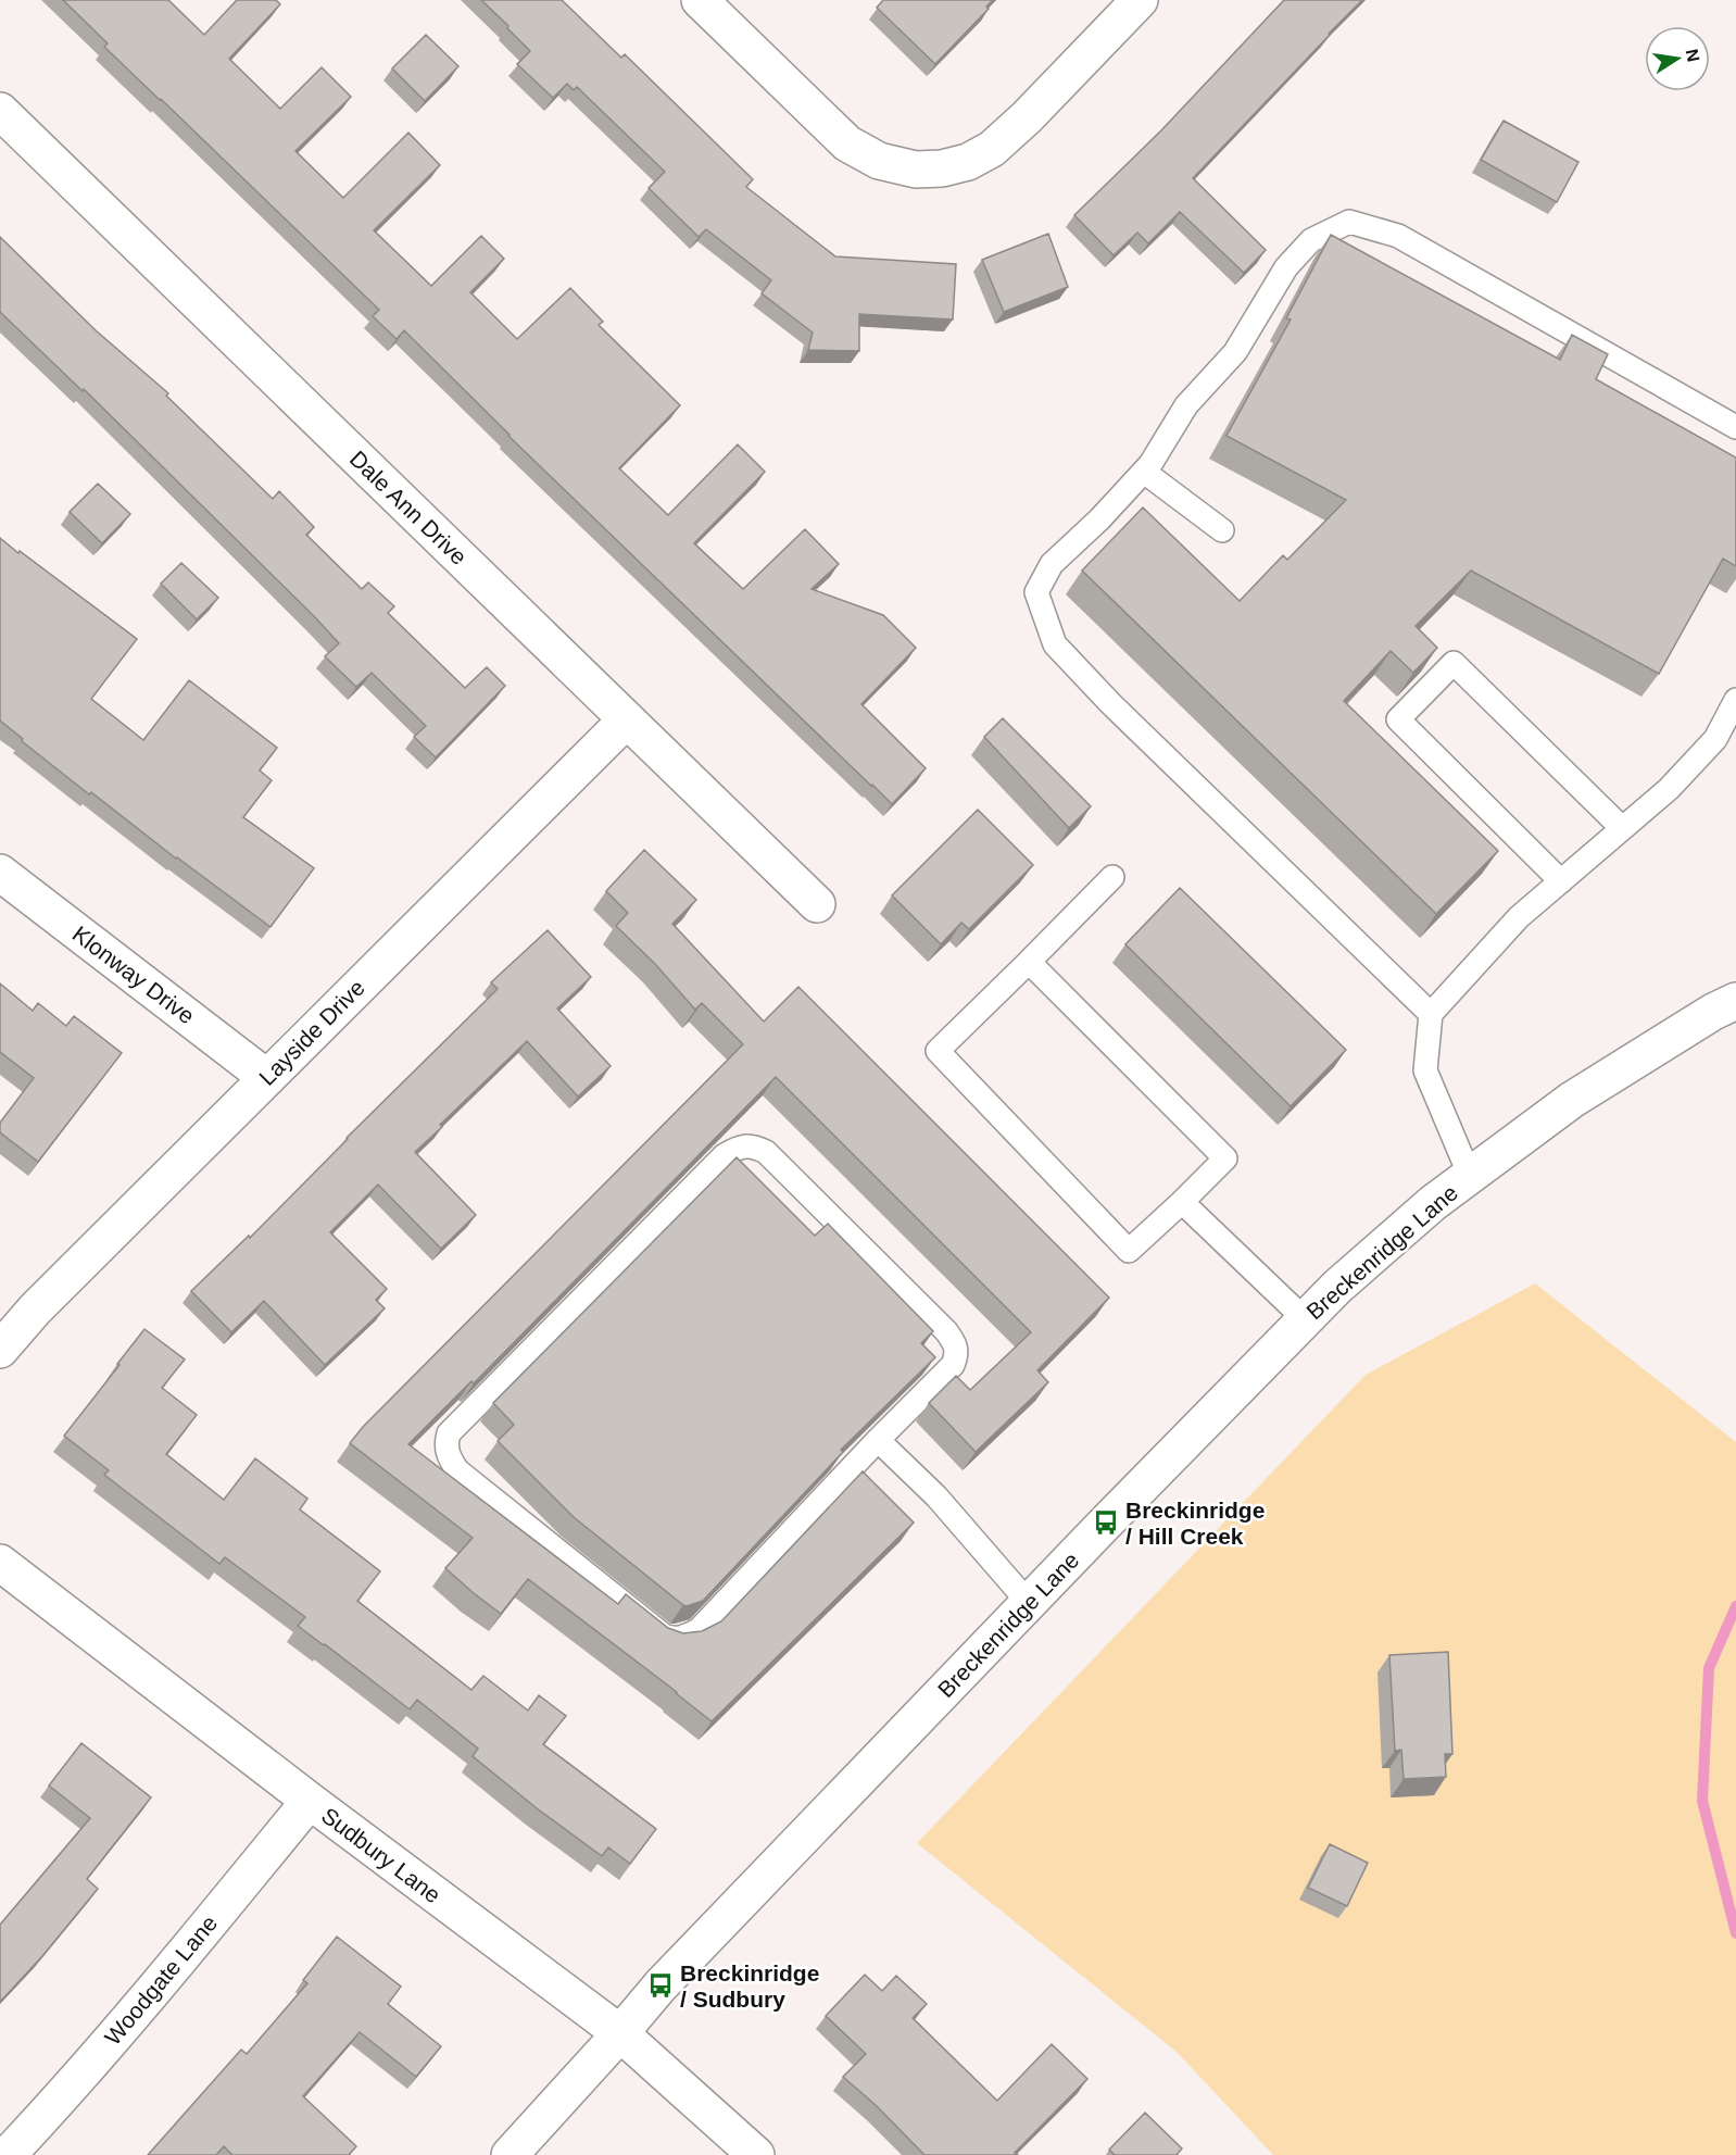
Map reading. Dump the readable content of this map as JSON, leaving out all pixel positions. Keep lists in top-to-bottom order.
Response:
{
  "streets": {
    "street": [
      "Dale Ann Drive",
      "Klonway Drive",
      "Layside Drive",
      "Breckenridge Lane",
      "Sudbury Lane",
      "Woodgate Lane"
    ]
  },
  "crossings": [
    ["Dale Ann Drive", "Layside Drive"],
    ["Klonway Drive", "Layside Drive"],
    ["Breckenridge Lane", "Sudbury Lane"],
    ["Sudbury Lane", "Woodgate Lane"]
  ],
  "places": {
    "bus stop": ["Breckinridge / Hill Creek", "Breckinridge / Sudbury"]
  },
  "north": "right"
}
